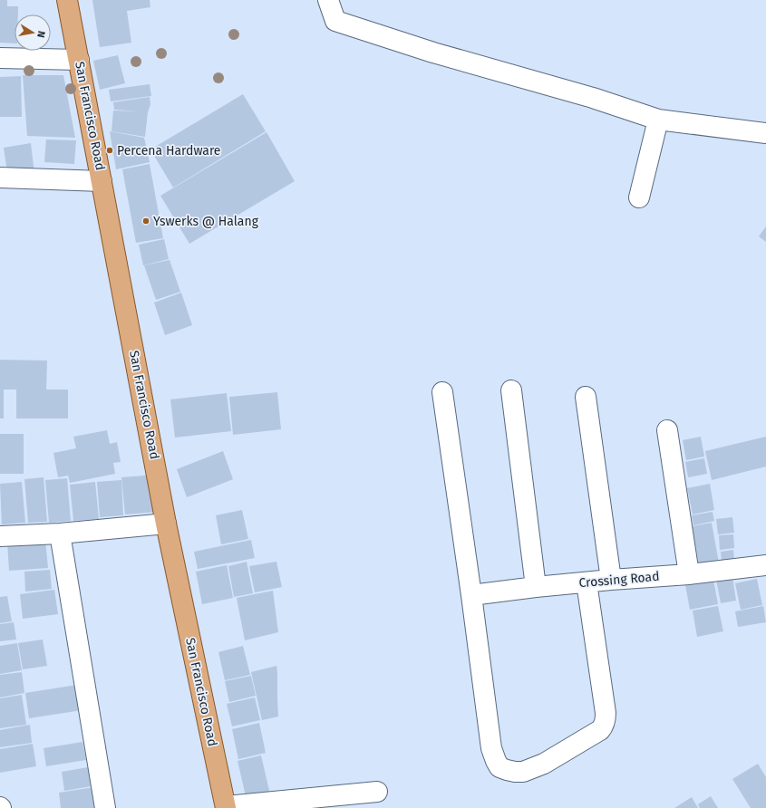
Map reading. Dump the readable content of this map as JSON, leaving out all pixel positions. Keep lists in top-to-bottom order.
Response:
{
  "streets": {
    "main road": ["San Francisco Road"],
    "street": ["Crossing Road"]
  },
  "places": ["Percena Hardware", "Yswerks @ Halang"],
  "north": "right"
}
